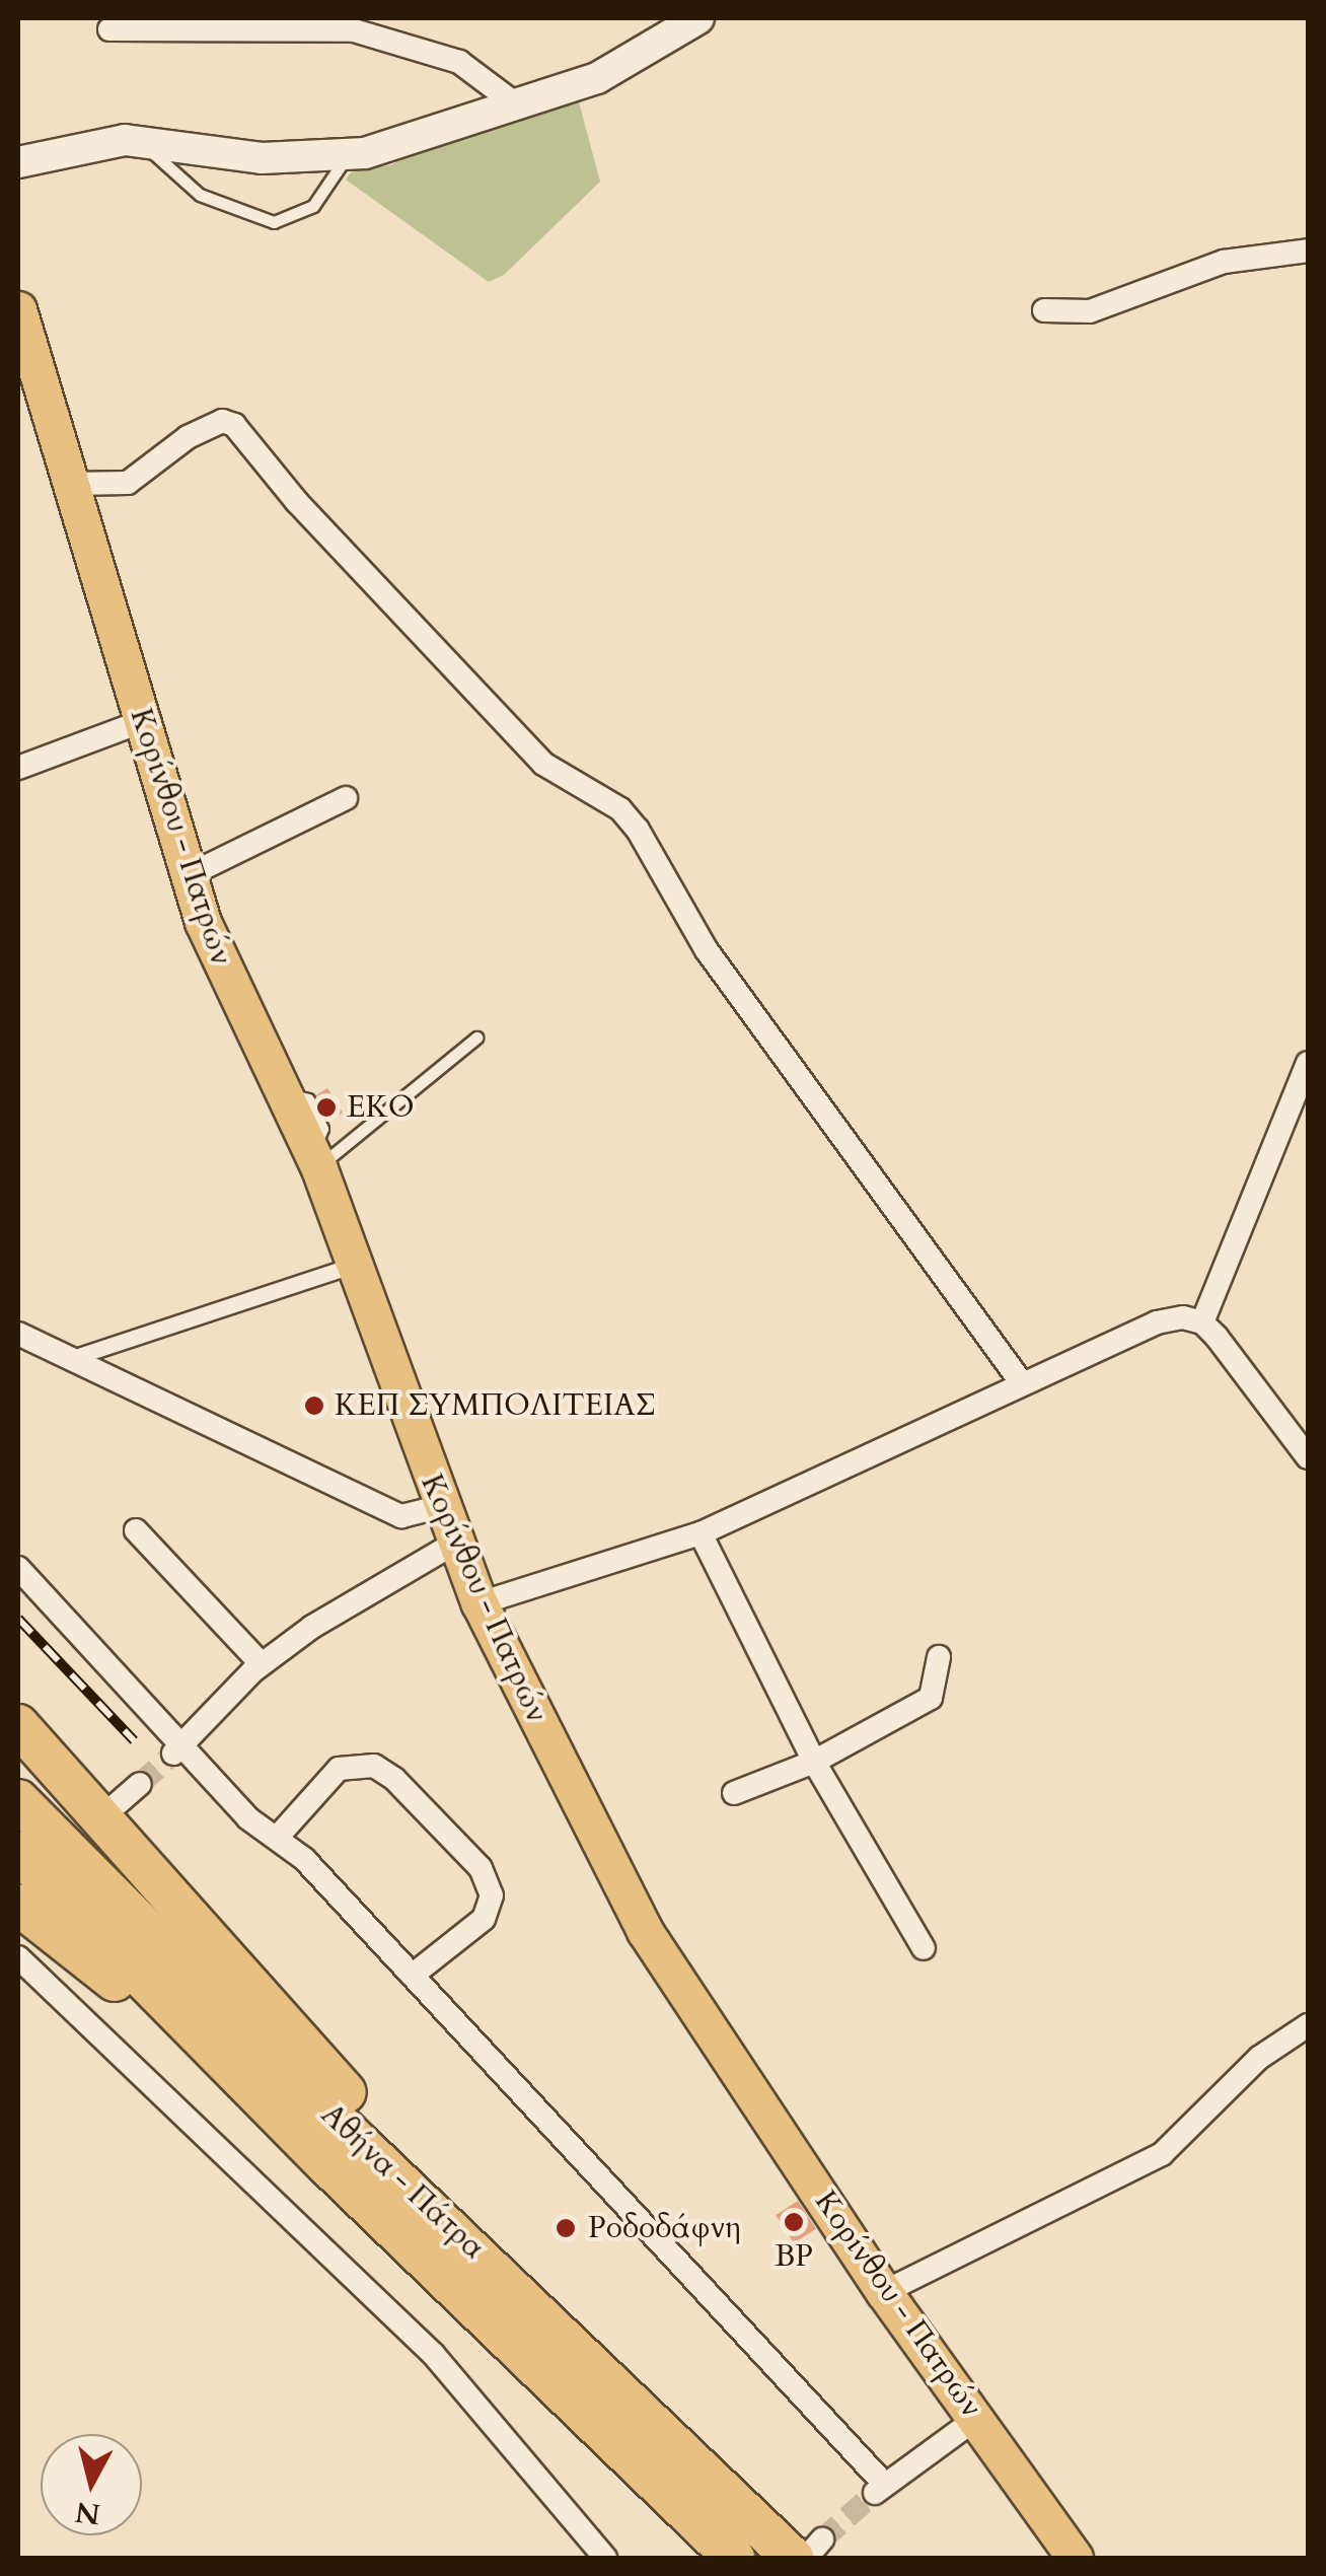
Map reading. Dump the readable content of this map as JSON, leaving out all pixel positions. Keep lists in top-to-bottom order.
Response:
{
  "streets": {
    "highway": ["Αθήνα - Πάτρα"],
    "main road": ["Κορίνθου - Πατρών"]
  },
  "places": [
    "EKO",
    "ΚΕΠ ΣΥΜΠΟΛΙΤΕΙΑΣ",
    "BP",
    "Ροδοδάφνη"
  ],
  "north": "bottom"
}
